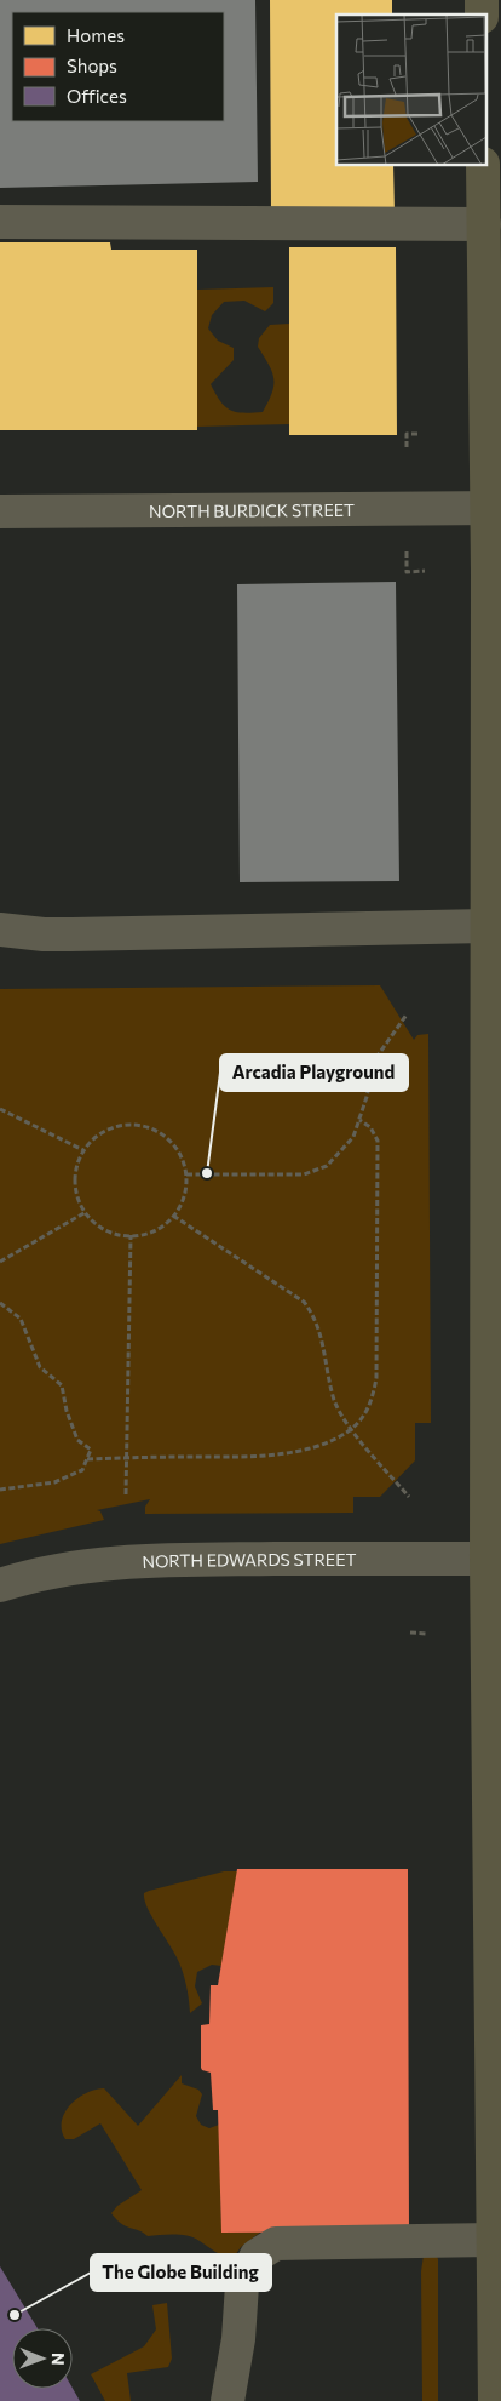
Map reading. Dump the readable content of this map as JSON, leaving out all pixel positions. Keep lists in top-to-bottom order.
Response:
{
  "streets": {
    "street": ["NORTH BURDICK STREET", "NORTH EDWARDS STREET"]
  },
  "places": ["Arcadia Playground", "The Globe Building"],
  "legend": ["Homes", "Shops", "Offices"],
  "north": "right"
}
